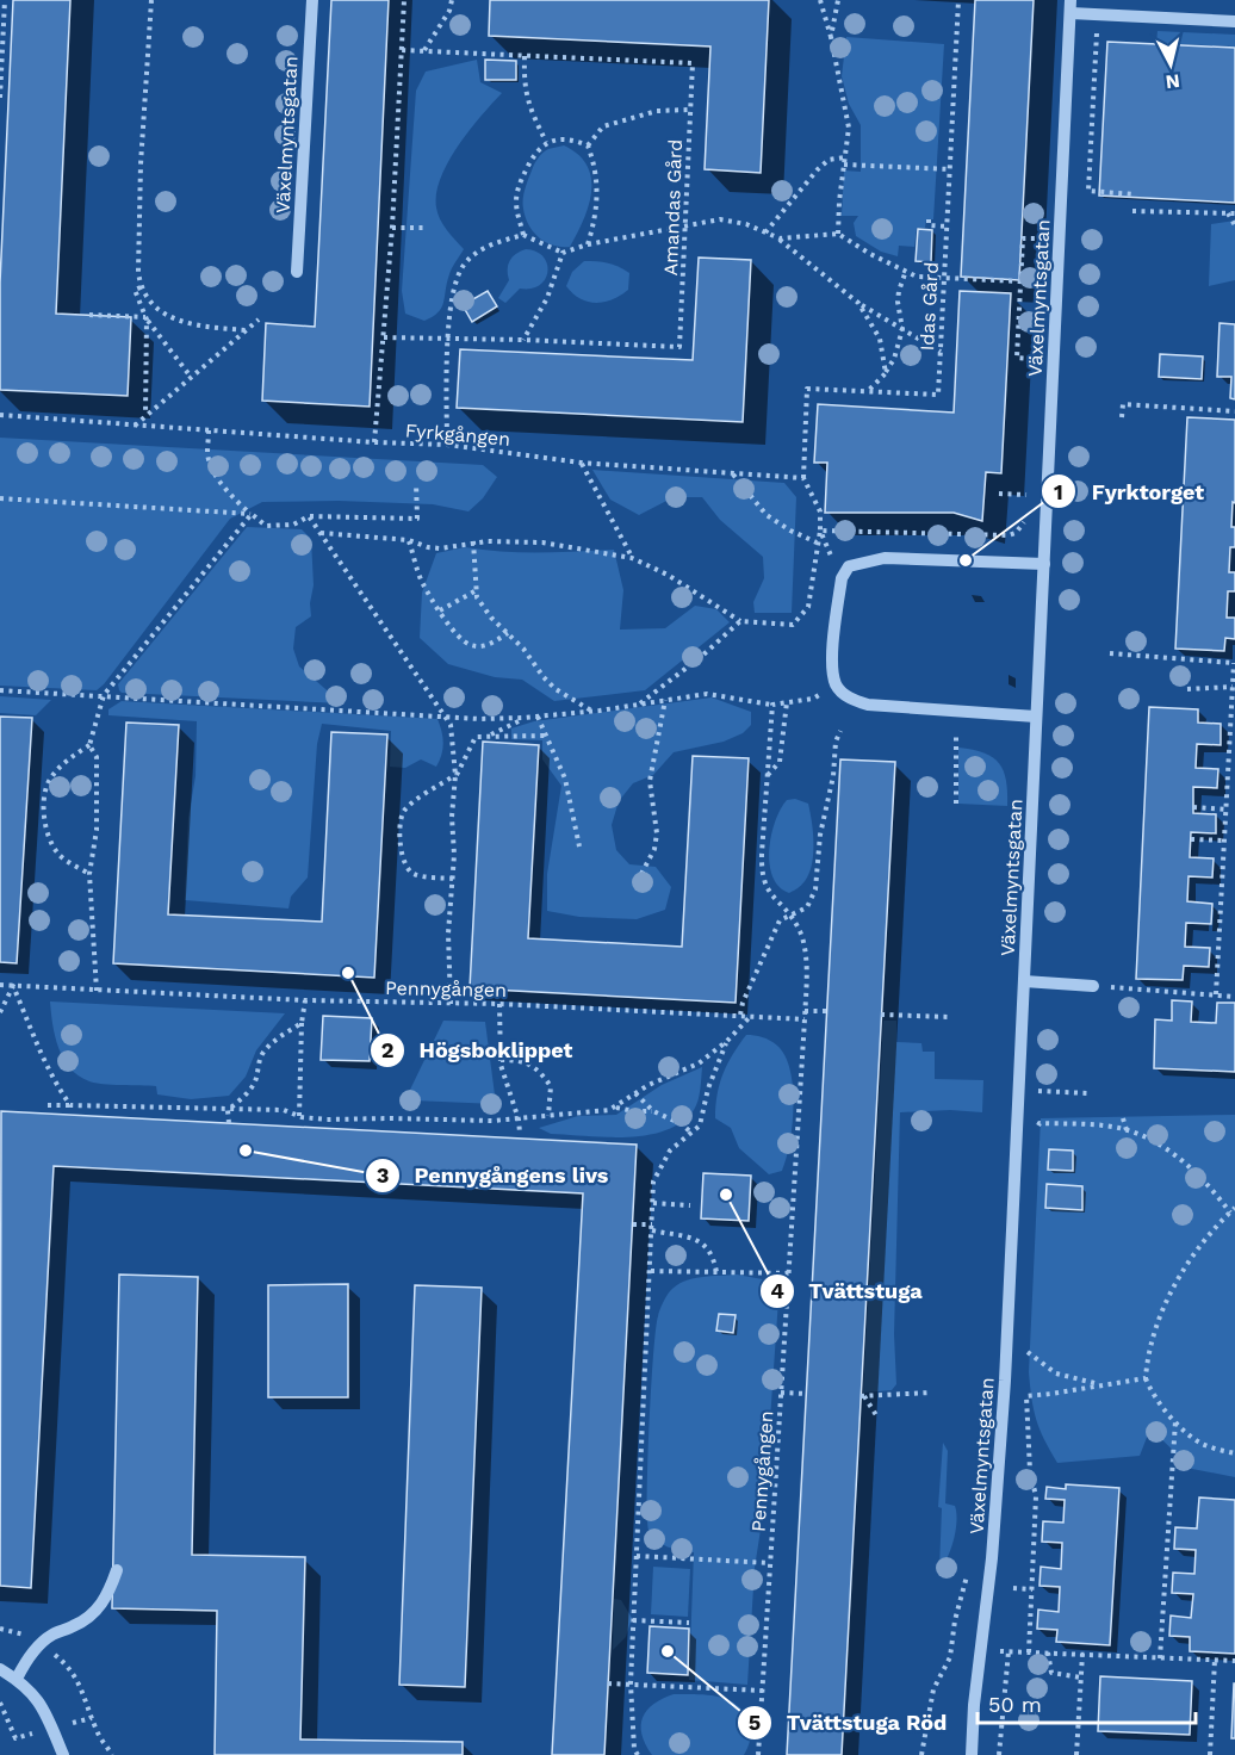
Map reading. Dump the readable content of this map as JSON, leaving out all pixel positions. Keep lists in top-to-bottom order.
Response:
{
  "streets": {
    "street": ["Växelmyntsgatan"],
    "path": [
      "Amandas Gård",
      "Idas Gård",
      "Fyrkgången",
      "Pennygången"
    ]
  },
  "crossings": [
    ["Idas Gård", "Fyrkgången"]
  ],
  "places": [
    "Fyrktorget",
    "Högsboklippet",
    "Pennygångens livs",
    "Tvättstuga",
    "Tvättstuga Röd"
  ],
  "scale_bar": "50 m",
  "north": "bottom"
}
